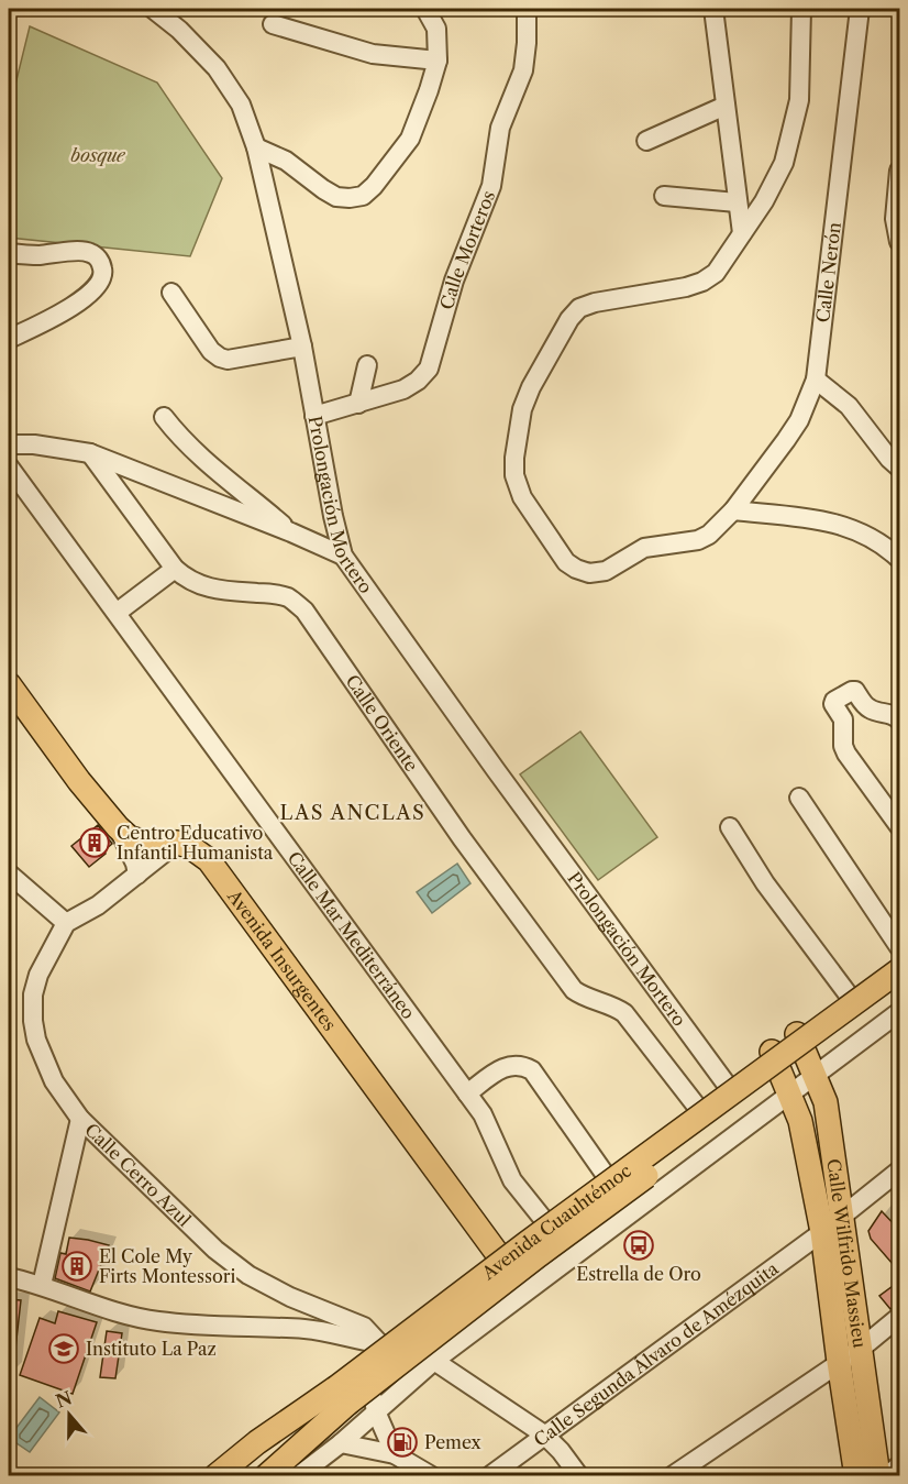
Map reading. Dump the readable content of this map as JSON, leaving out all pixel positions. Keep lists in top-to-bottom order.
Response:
{
  "streets": {
    "main road": ["Avenida Insurgentes", "Avenida Cuauhtémoc", "Calle Wilfrido Massieu"],
    "street": [
      "Calle Morteros",
      "Calle Nerón",
      "Prolongación Mortero",
      "Calle Oriente",
      "Calle Mar Mediterráneo",
      "Calle Cerro Azul",
      "Calle Segunda Álvaro de Amézquita"
    ]
  },
  "crossings": [
    ["Calle Morteros", "Prolongación Mortero"],
    ["Calle Cerro Azul", "Calle Segunda Álvaro de Amézquita"],
    ["Calle Wilfrido Massieu", "Calle Segunda Álvaro de Amézquita"]
  ],
  "districts": ["LAS ANCLAS"],
  "parks": ["bosque"],
  "places": {
    "building": ["Centro Educativo Infantil Humanista", "El Cole My Firts Montessori"],
    "bus stop": ["Estrella de Oro"],
    "school or university": ["Instituto La Paz"],
    "fuel station": ["Pemex"]
  },
  "north": "top"
}
